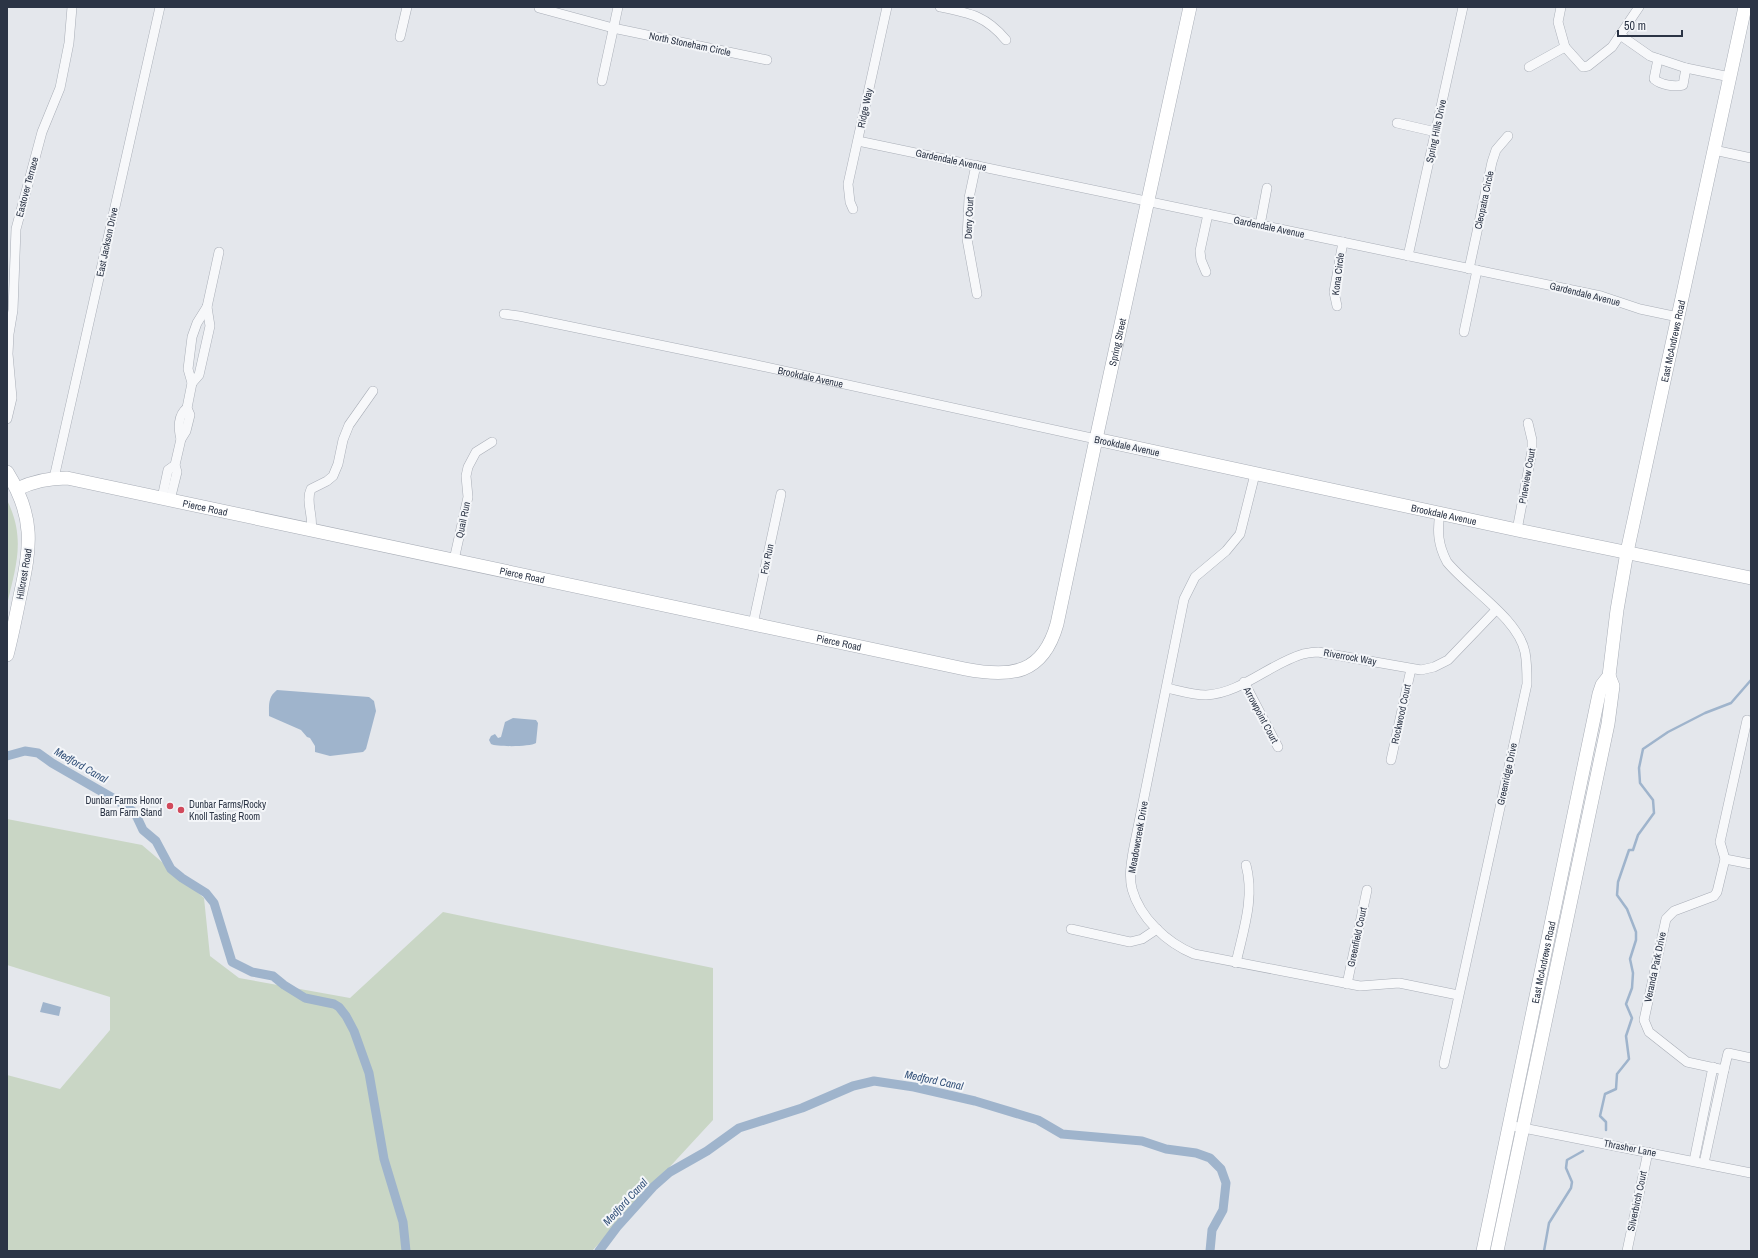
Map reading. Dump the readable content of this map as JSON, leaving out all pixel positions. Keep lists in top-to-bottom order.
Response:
{
  "streets": {
    "street": [
      "North Stoneham Circle",
      "Ridge Way",
      "Spring Hills Drive",
      "Gardendale Avenue",
      "Eastover Terrace",
      "Cleopatra Circle",
      "Derry Court",
      "East Jackson Drive",
      "Kona Circle",
      "East McAndrews Road",
      "Spring Street",
      "Brookdale Avenue",
      "Pineview Court",
      "Pierce Road",
      "Quail Run",
      "Fox Run",
      "Hillcrest Road",
      "Riverrock Way",
      "Rockwood Court",
      "Arrowpoint Court",
      "Greenridge Drive",
      "Meadowcreek Drive",
      "Greenfield Court",
      "Veranda Park Drive",
      "Thrasher Lane",
      "Silverbirch Court"
    ]
  },
  "crossings": [
    ["Ridge Way", "Gardendale Avenue"],
    ["Spring Hills Drive", "Gardendale Avenue"],
    ["Gardendale Avenue", "Cleopatra Circle"],
    ["Gardendale Avenue", "Derry Court"],
    ["Gardendale Avenue", "Kona Circle"],
    ["Gardendale Avenue", "East McAndrews Road"],
    ["Gardendale Avenue", "Spring Street"],
    ["East Jackson Drive", "Pierce Road"],
    ["East McAndrews Road", "Brookdale Avenue"],
    ["East McAndrews Road", "Thrasher Lane"],
    ["Spring Street", "Brookdale Avenue"],
    ["Spring Street", "Pierce Road"],
    ["Brookdale Avenue", "Pineview Court"],
    ["Brookdale Avenue", "Greenridge Drive"],
    ["Brookdale Avenue", "Meadowcreek Drive"],
    ["Pierce Road", "Quail Run"],
    ["Pierce Road", "Fox Run"],
    ["Pierce Road", "Hillcrest Road"],
    ["Riverrock Way", "Rockwood Court"],
    ["Riverrock Way", "Arrowpoint Court"],
    ["Riverrock Way", "Greenridge Drive"],
    ["Riverrock Way", "Meadowcreek Drive"],
    ["Greenridge Drive", "Meadowcreek Drive"],
    ["Meadowcreek Drive", "Greenfield Court"],
    ["Thrasher Lane", "Silverbirch Court"]
  ],
  "water": ["Medford Canal"],
  "places": ["Dunbar Farms Honor Barn Farm Stand", "Dunbar Farms/Rocky Knoll Tasting Room"],
  "scale_bar": "50 m"
}
